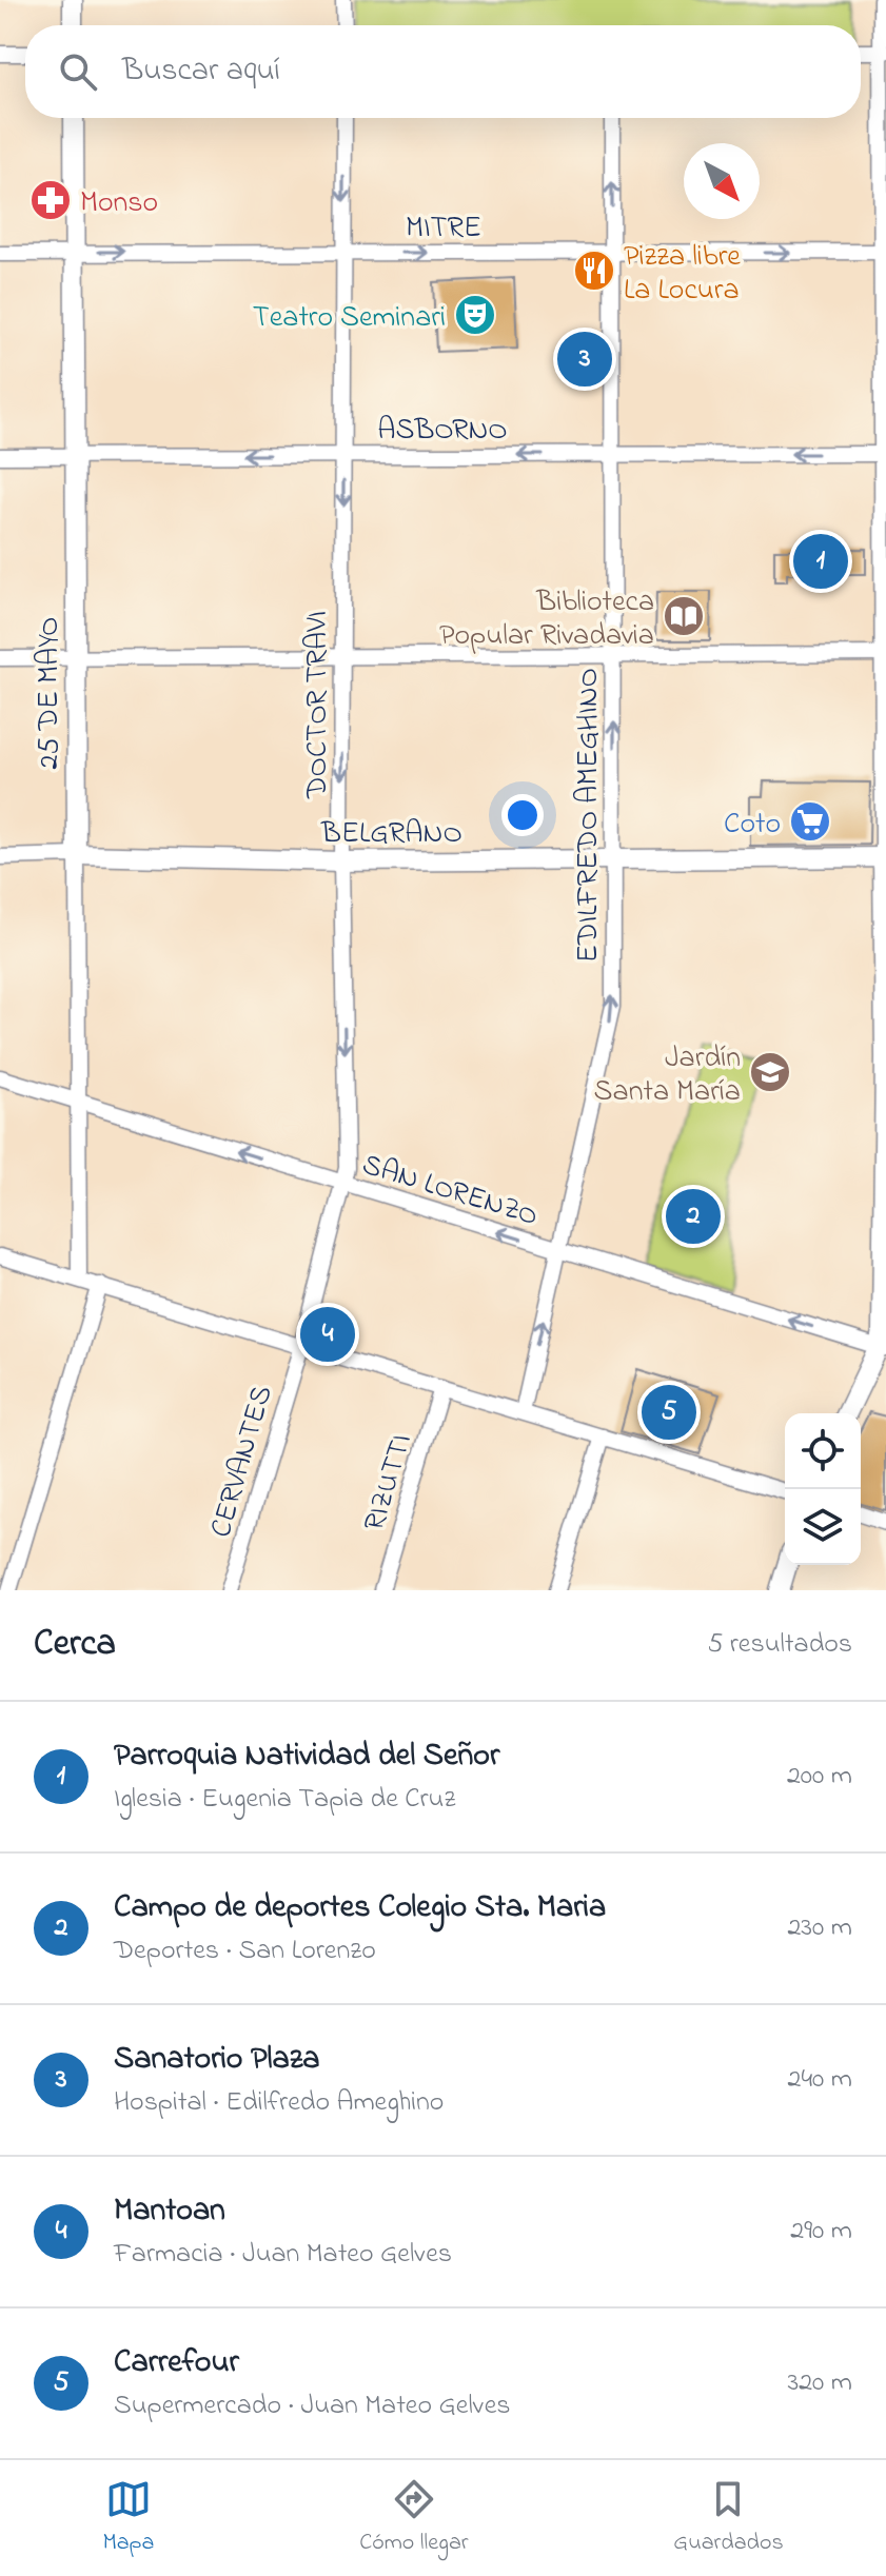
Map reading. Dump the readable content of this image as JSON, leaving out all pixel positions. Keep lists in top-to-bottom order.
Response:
{
  "streets": {
    "main road": ["25 DE MAYO", "BELGRANO"],
    "street": [
      "MITRE",
      "ASBORNO",
      "DOCTOR TRAVI",
      "EDILFREDO AMEGHINO",
      "SAN LORENZO",
      "CERVANTES",
      "RIZUTTI"
    ]
  },
  "crossings": [
    ["MITRE", "25 DE MAYO"],
    ["MITRE", "DOCTOR TRAVI"],
    ["MITRE", "EDILFREDO AMEGHINO"],
    ["ASBORNO", "25 DE MAYO"],
    ["ASBORNO", "DOCTOR TRAVI"],
    ["ASBORNO", "EDILFREDO AMEGHINO"],
    ["25 DE MAYO", "BELGRANO"],
    ["25 DE MAYO", "SAN LORENZO"],
    ["DOCTOR TRAVI", "BELGRANO"],
    ["DOCTOR TRAVI", "SAN LORENZO"],
    ["DOCTOR TRAVI", "CERVANTES"],
    ["EDILFREDO AMEGHINO", "BELGRANO"],
    ["EDILFREDO AMEGHINO", "SAN LORENZO"]
  ],
  "one_way": [
    "MITRE",
    "ASBORNO",
    "DOCTOR TRAVI",
    "EDILFREDO AMEGHINO",
    "SAN LORENZO"
  ],
  "places": {
    "pharmacy": ["Monso"],
    "restaurant": ["Pizza libre La Locura"],
    "theatre": ["Teatro Seminari"],
    "library": ["Biblioteca Popular Rivadavia"],
    "supermarket": ["Coto"],
    "school or university": ["Jardín Santa María"]
  },
  "north": "bottom right",
  "page": {
    "search": "Buscar aquí",
    "pins": [
      "3",
      "1",
      "2",
      "4",
      "5"
    ],
    "heading": ["Cerca", "5 resultados"],
    "list": [
      {
        "mark": "1",
        "name": "Parroquia Natividad del Señor",
        "note": "Iglesia · Eugenia Tapia de Cruz",
        "value": "200 m"
      },
      {
        "mark": "2",
        "name": "Campo de deportes Colegio Sta. Maria",
        "note": "Deportes · San Lorenzo",
        "value": "230 m"
      },
      {
        "mark": "3",
        "name": "Sanatorio Plaza",
        "note": "Hospital · Edilfredo Ameghino",
        "value": "240 m"
      },
      {
        "mark": "4",
        "name": "Mantoan",
        "note": "Farmacia · Juan Mateo Gelves",
        "value": "290 m"
      },
      {
        "mark": "5",
        "name": "Carrefour",
        "note": "Supermercado · Juan Mateo Gelves",
        "value": "320 m"
      }
    ],
    "nav": ["Mapa", "Cómo llegar", "Guardados"]
  }
}
